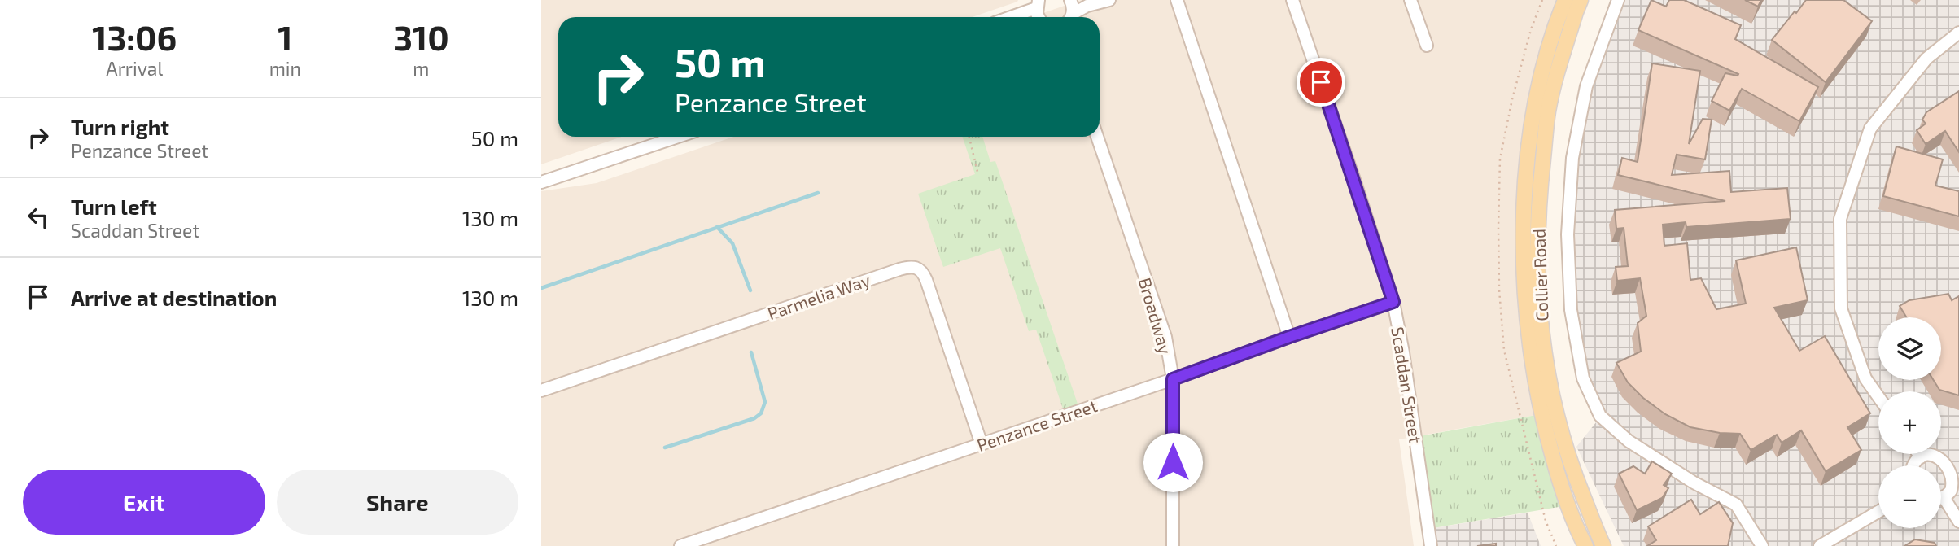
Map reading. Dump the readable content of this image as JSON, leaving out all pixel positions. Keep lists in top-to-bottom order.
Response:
{
  "streets": {
    "main road": ["Collier Road"],
    "street": [
      "Parmelia Way",
      "Broadway",
      "Scaddan Street",
      "Penzance Street"
    ]
  },
  "crossings": [
    ["Parmelia Way", "Penzance Street"],
    ["Broadway", "Penzance Street"],
    ["Scaddan Street", "Penzance Street"]
  ],
  "page": {
    "eta": [
      "13:06",
      "Arrival",
      "1",
      "min",
      "310",
      "m"
    ],
    "turn": ["50 m", "Penzance Street"],
    "list": [
      {
        "name": "Turn right",
        "note": "Penzance Street",
        "value": "50 m"
      },
      {
        "name": "Turn left",
        "note": "Scaddan Street",
        "value": "130 m"
      },
      {
        "name": "Arrive at destination",
        "value": "130 m"
      }
    ],
    "map_buttons": ["+", "−"],
    "buttons": ["Exit", "Share"]
  }
}
